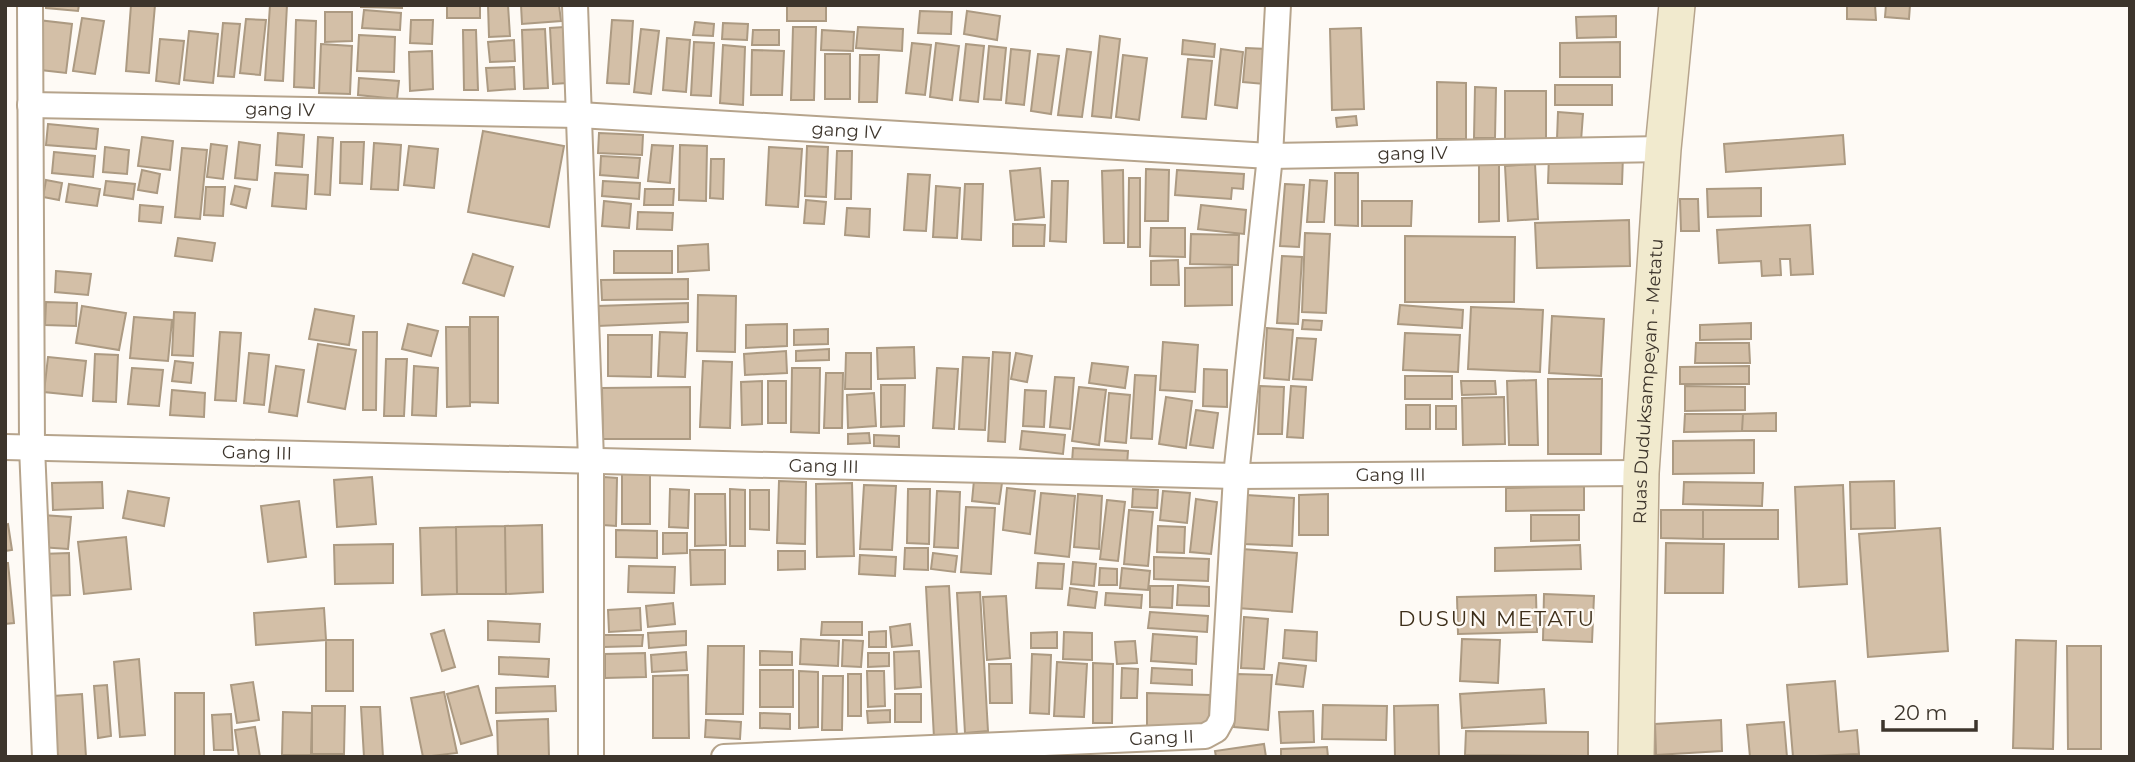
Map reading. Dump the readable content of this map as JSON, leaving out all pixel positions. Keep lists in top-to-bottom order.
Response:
{
  "streets": {
    "main road": ["Ruas Duduksampeyan - Metatu"],
    "street": ["gang IV", "Gang III", "Gang II"]
  },
  "crossings": [
    ["gang IV", "Ruas Duduksampeyan - Metatu"],
    ["Ruas Duduksampeyan - Metatu", "Gang III"],
    ["Gang III", "Gang II"]
  ],
  "districts": ["DUSUN METATU"],
  "scale_bar": "20 m"
}
